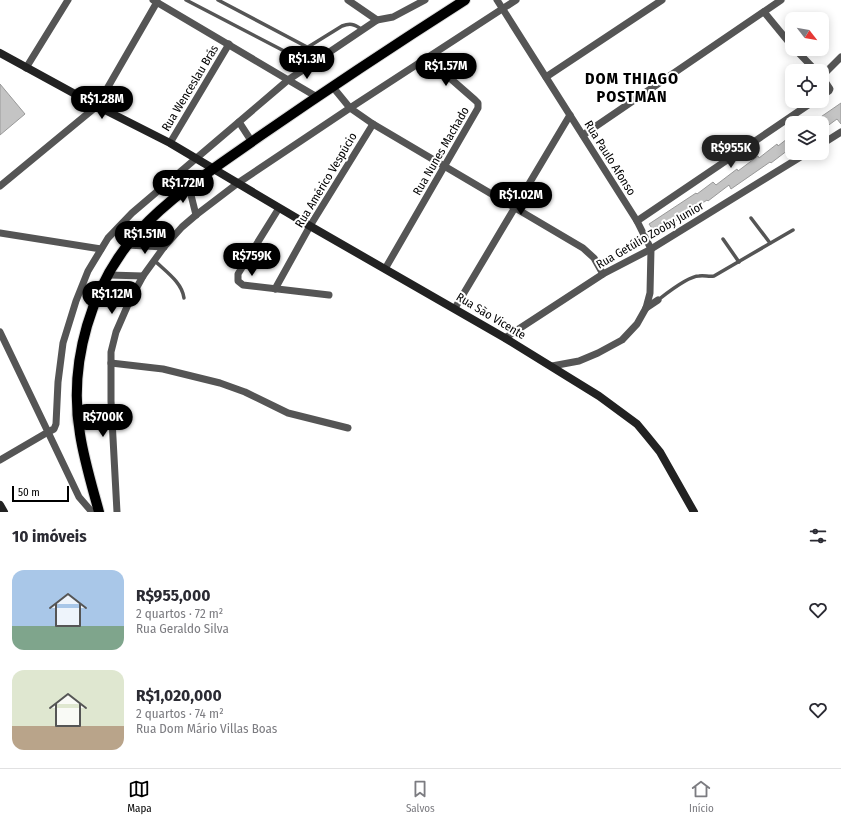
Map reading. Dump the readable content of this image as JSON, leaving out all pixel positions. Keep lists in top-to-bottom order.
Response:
{
  "streets": {
    "street": [
      "Rua Wenceslau Brás",
      "Rua Nunes Machado",
      "Rua Paulo Afonso",
      "Rua Américo Vespúcio",
      "Rua Getúlio Zooby Junior",
      "Rua São Vicente"
    ]
  },
  "crossings": [
    ["Rua Wenceslau Brás", "Rua São Vicente"],
    ["Rua Nunes Machado", "Rua São Vicente"],
    ["Rua Paulo Afonso", "Rua Getúlio Zooby Junior"],
    ["Rua Américo Vespúcio", "Rua São Vicente"],
    ["Rua Getúlio Zooby Junior", "Rua São Vicente"]
  ],
  "districts": ["DOM THIAGO POSTMAN"],
  "scale_bar": "50 m",
  "north": "bottom right",
  "page": {
    "price": [
      "R$1.3M",
      "R$1.57M",
      "R$1.28M",
      "R$955K",
      "R$1.72M",
      "R$1.02M",
      "R$1.51M",
      "R$759K",
      "R$1.12M",
      "R$700K"
    ],
    "scale": "50 m",
    "heading": "10 imóveis",
    "list": [
      {
        "name": "R$955,000",
        "note": "2 quartos · 72 m² · Rua Geraldo Silva"
      },
      {
        "name": "R$1,020,000",
        "note": "2 quartos · 74 m² · Rua Dom Mário Villas Boas"
      }
    ],
    "tabs": ["Mapa", "Salvos", "Início"]
  }
}
